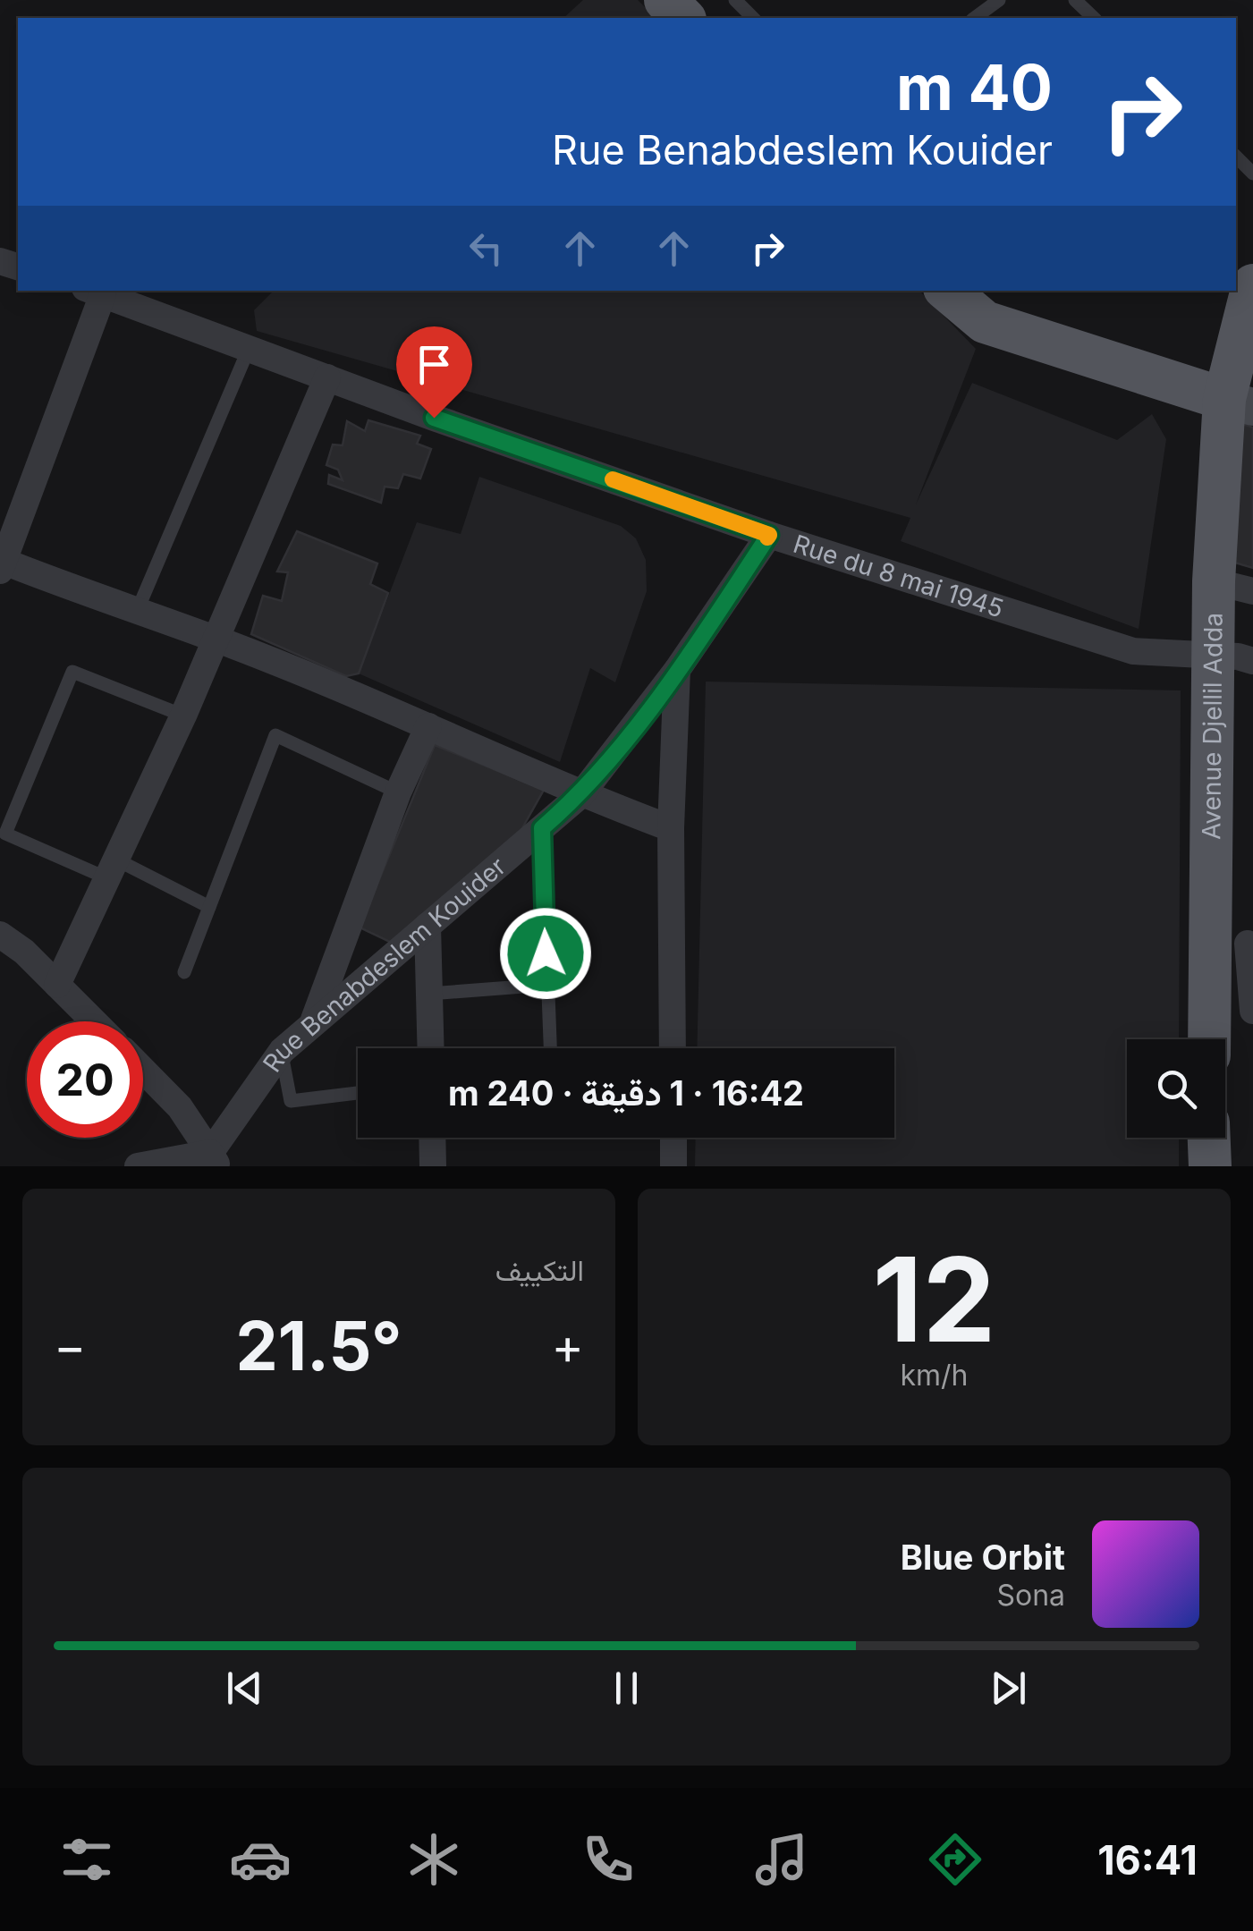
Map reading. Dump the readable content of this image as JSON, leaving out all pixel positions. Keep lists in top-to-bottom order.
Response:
{
  "streets": {
    "main road": ["Avenue Djellil Adda"],
    "street": ["Rue du 8 mai 1945", "Rue Benabdeslem Kouider"]
  },
  "crossings": [
    ["Rue du 8 mai 1945", "Avenue Djellil Adda"],
    ["Rue du 8 mai 1945", "Rue Benabdeslem Kouider"]
  ],
  "page": {
    "turn": ["40 m", "Rue Benabdeslem Kouider"],
    "limit": "20",
    "trip": "16:42 · 1 دقيقة · 240 m",
    "tile": [
      ["12", "km/h"],
      "التكييف"
    ],
    "heat": ["−", "21.5°", "+"],
    "song": ["Blue Orbit", "Sona"],
    "tabs": "16:41"
  }
}
